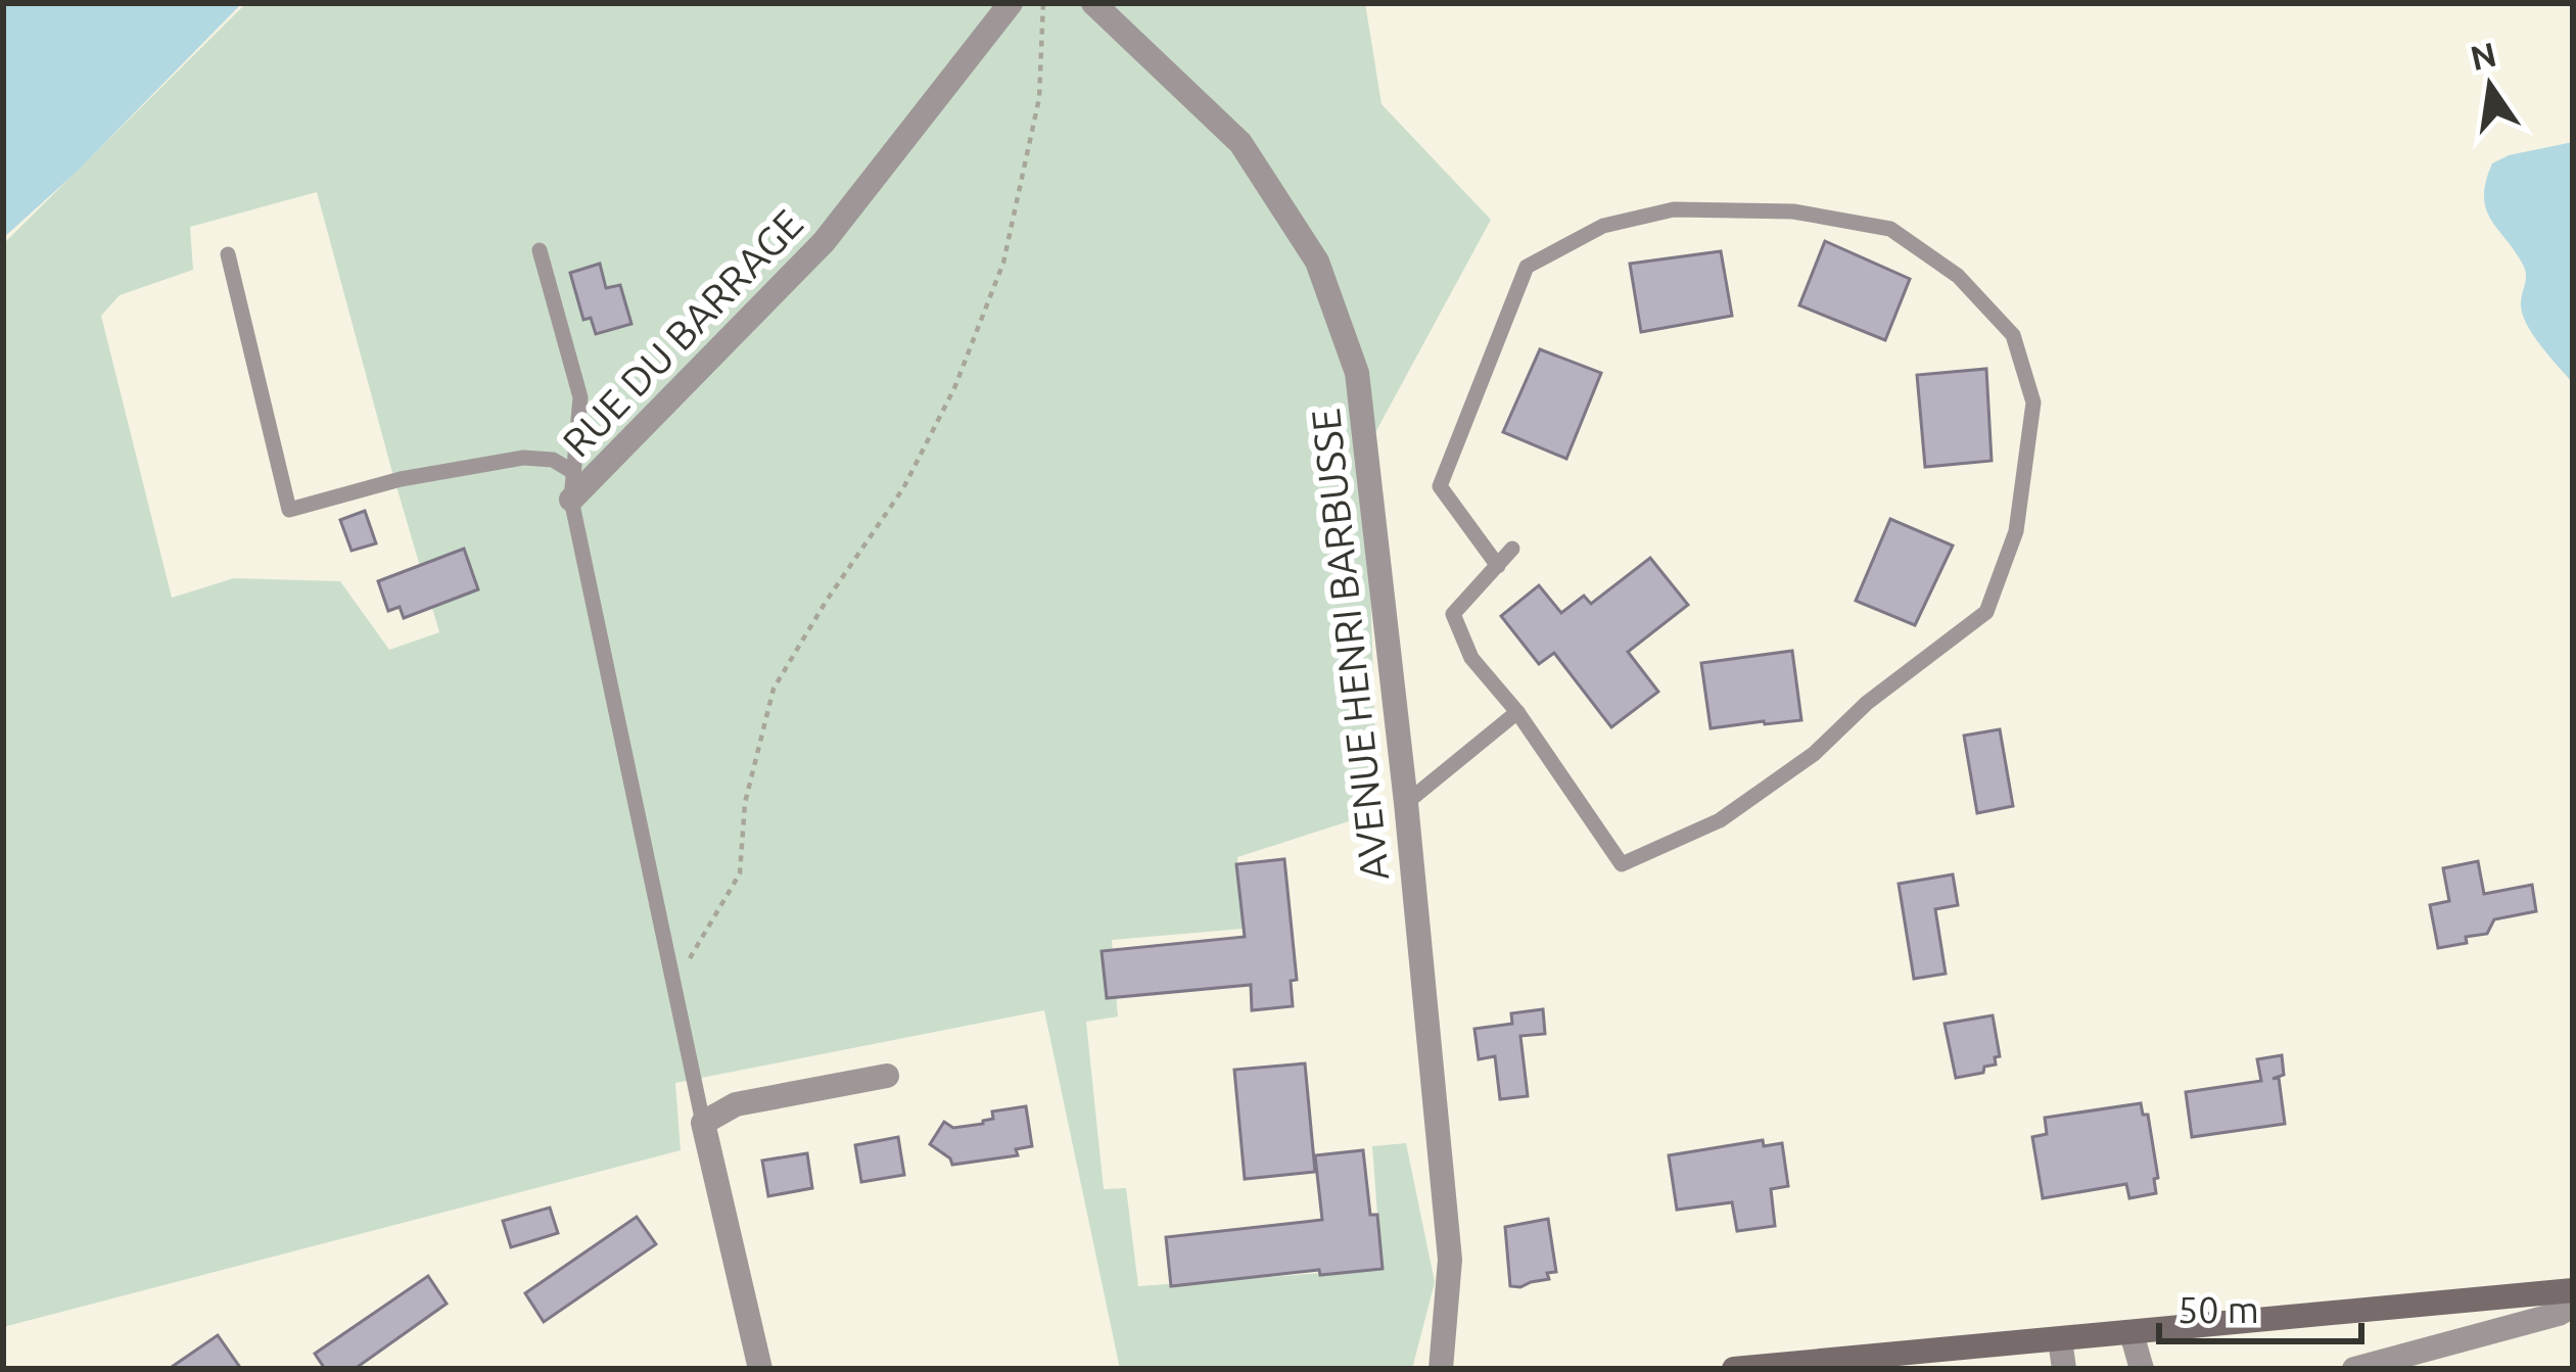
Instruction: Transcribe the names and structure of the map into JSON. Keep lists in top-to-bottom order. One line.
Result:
{"streets":{"street":["RUE DU BARRAGE","AVENUE HENRI BARBUSSE"]},"scale_bar":"50 m","north":"top"}
